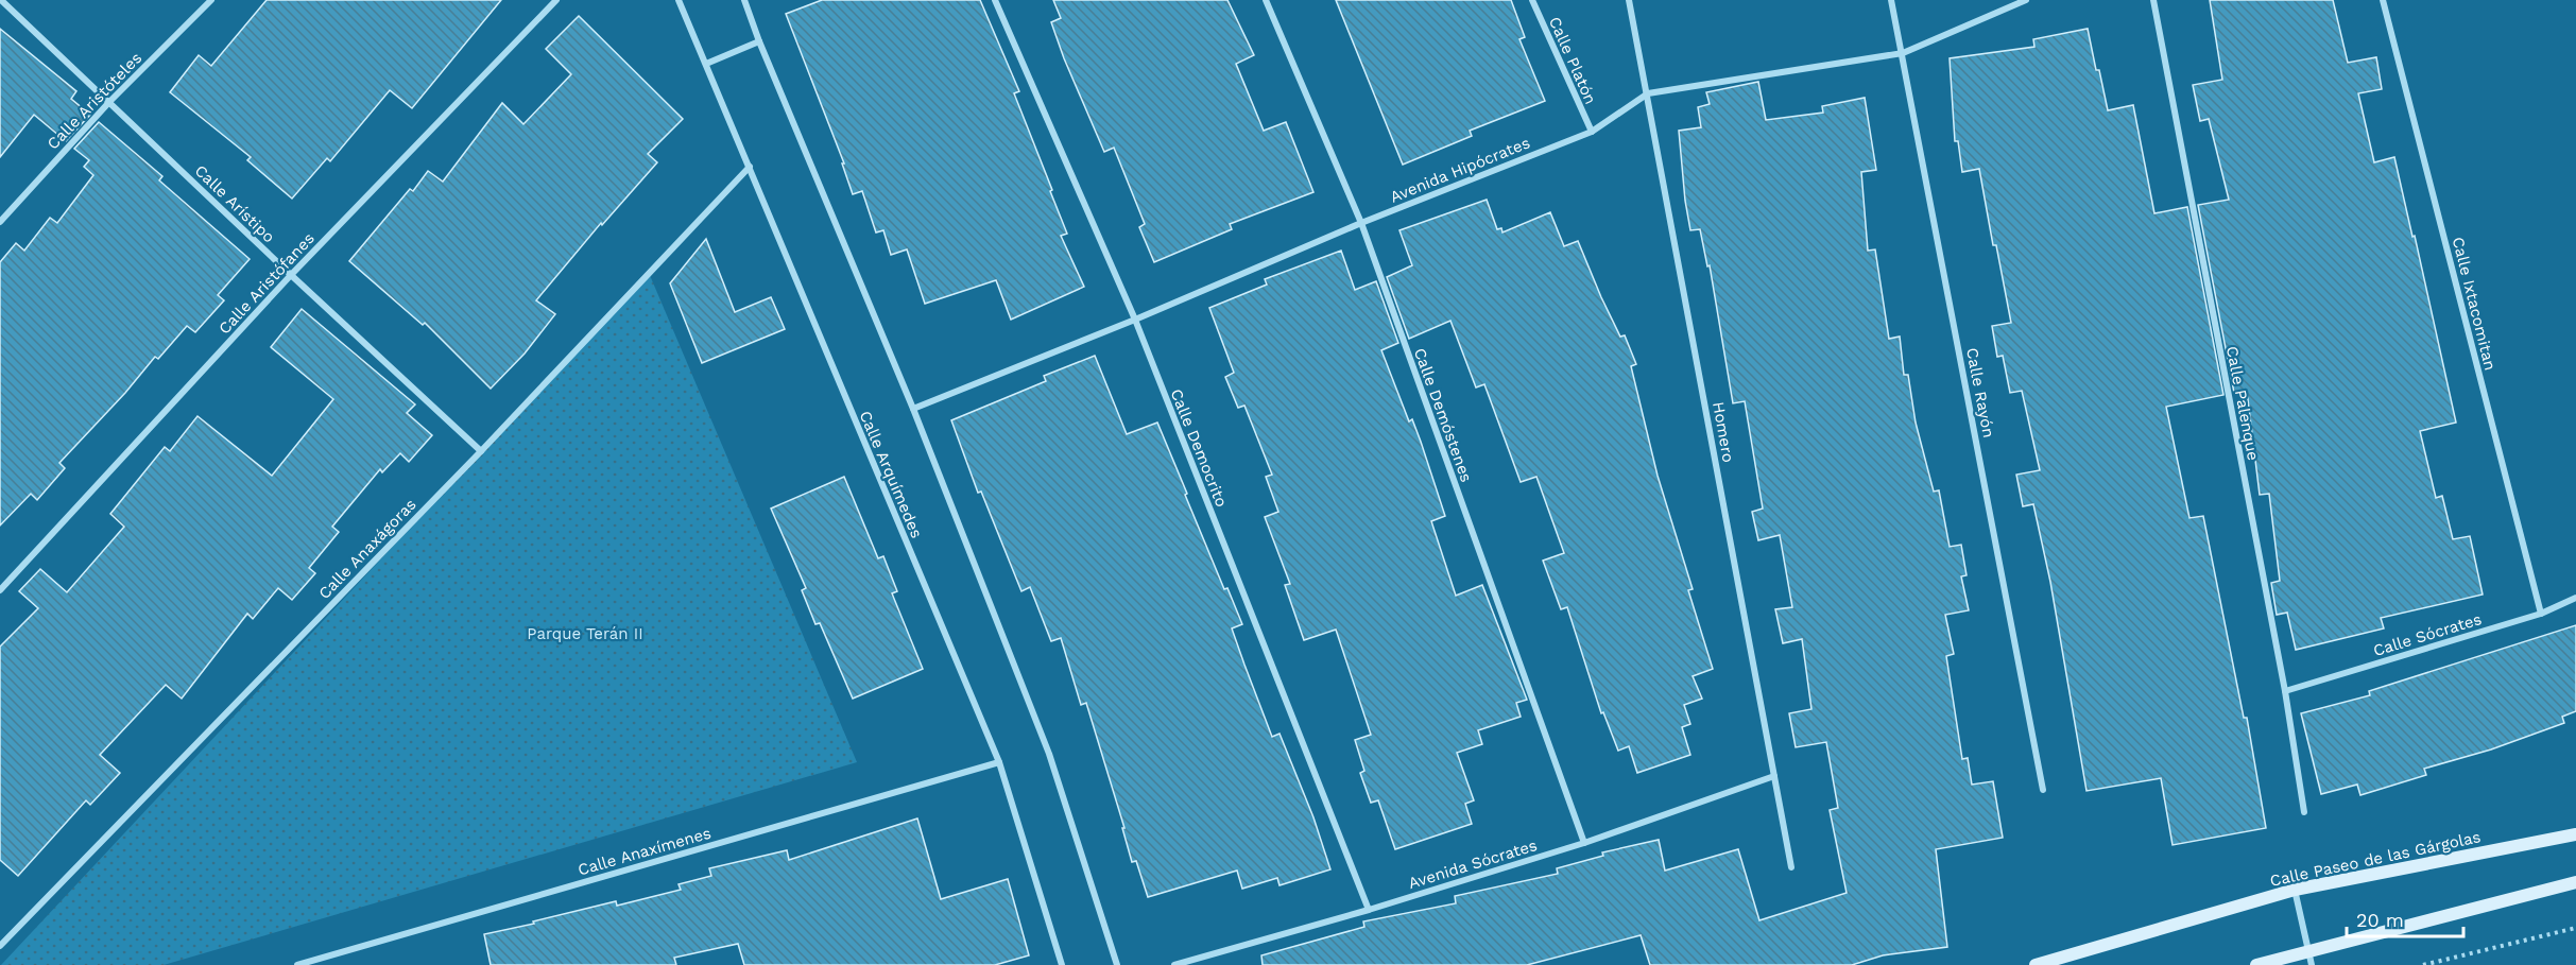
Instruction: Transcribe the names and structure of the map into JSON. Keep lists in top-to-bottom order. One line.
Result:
{"streets":{"street":["Calle Platón","Calle Aristóteles","Avenida Hipócrates","Calle Arístipo","Calle Aristófanes","Calle Ixtacomitan","Calle Rayón","Calle Palenque","Calle Demóstenes","Homero","Calle Democrito","Calle Arquímedes","Calle Anaxágoras","Calle Sócrates","Calle Anaxímenes","Calle Paseo de las Gárgolas","Avenida Sócrates"]},"crossings":[["Calle Platón","Avenida Hipócrates"],["Calle Aristóteles","Calle Arístipo"],["Avenida Hipócrates","Calle Rayón"],["Avenida Hipócrates","Calle Demóstenes"],["Avenida Hipócrates","Homero"],["Avenida Hipócrates","Calle Democrito"],["Calle Arístipo","Calle Aristófanes"],["Calle Arístipo","Calle Anaxágoras"],["Calle Ixtacomitan","Calle Sócrates"],["Calle Palenque","Calle Sócrates"],["Calle Demóstenes","Avenida Sócrates"],["Homero","Avenida Sócrates"],["Calle Democrito","Avenida Sócrates"],["Calle Arquímedes","Calle Anaxágoras"],["Calle Arquímedes","Calle Anaxímenes"]],"parks":["Parque Terán II"],"scale_bar":"20 m"}
